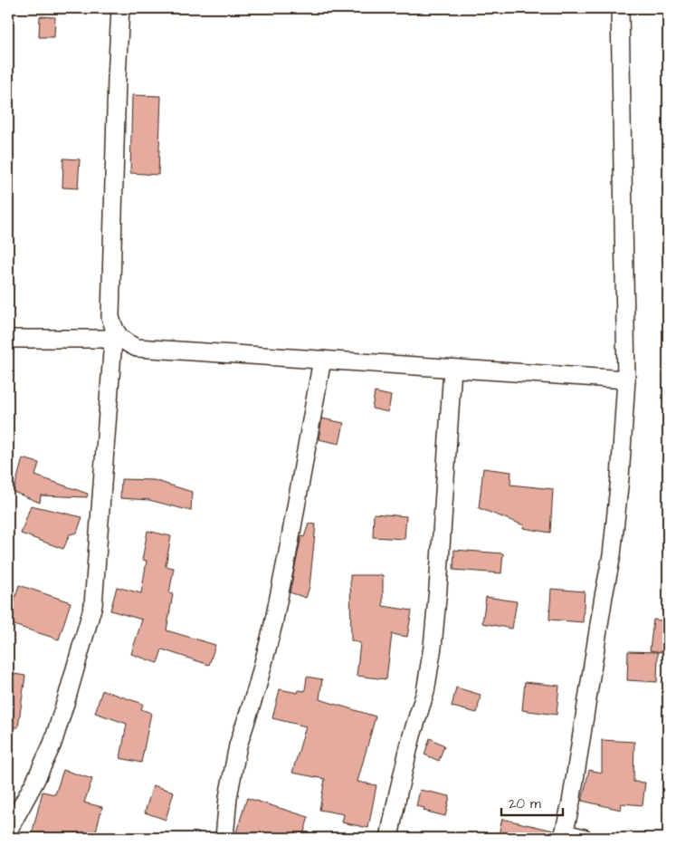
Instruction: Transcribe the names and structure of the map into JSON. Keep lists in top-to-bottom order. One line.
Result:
{"scale_bar":"20 m"}
